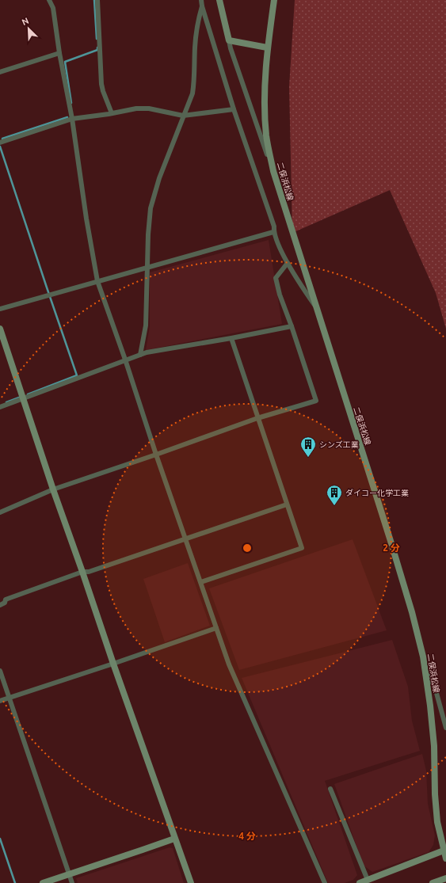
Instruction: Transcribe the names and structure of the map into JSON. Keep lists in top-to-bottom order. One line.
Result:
{"streets":{"main road":["二俣浜松線"]},"places":{"building":["シンズ工業","ダイコー化学工業"]},"north":"top left","rings":["2 分","4 分"]}
